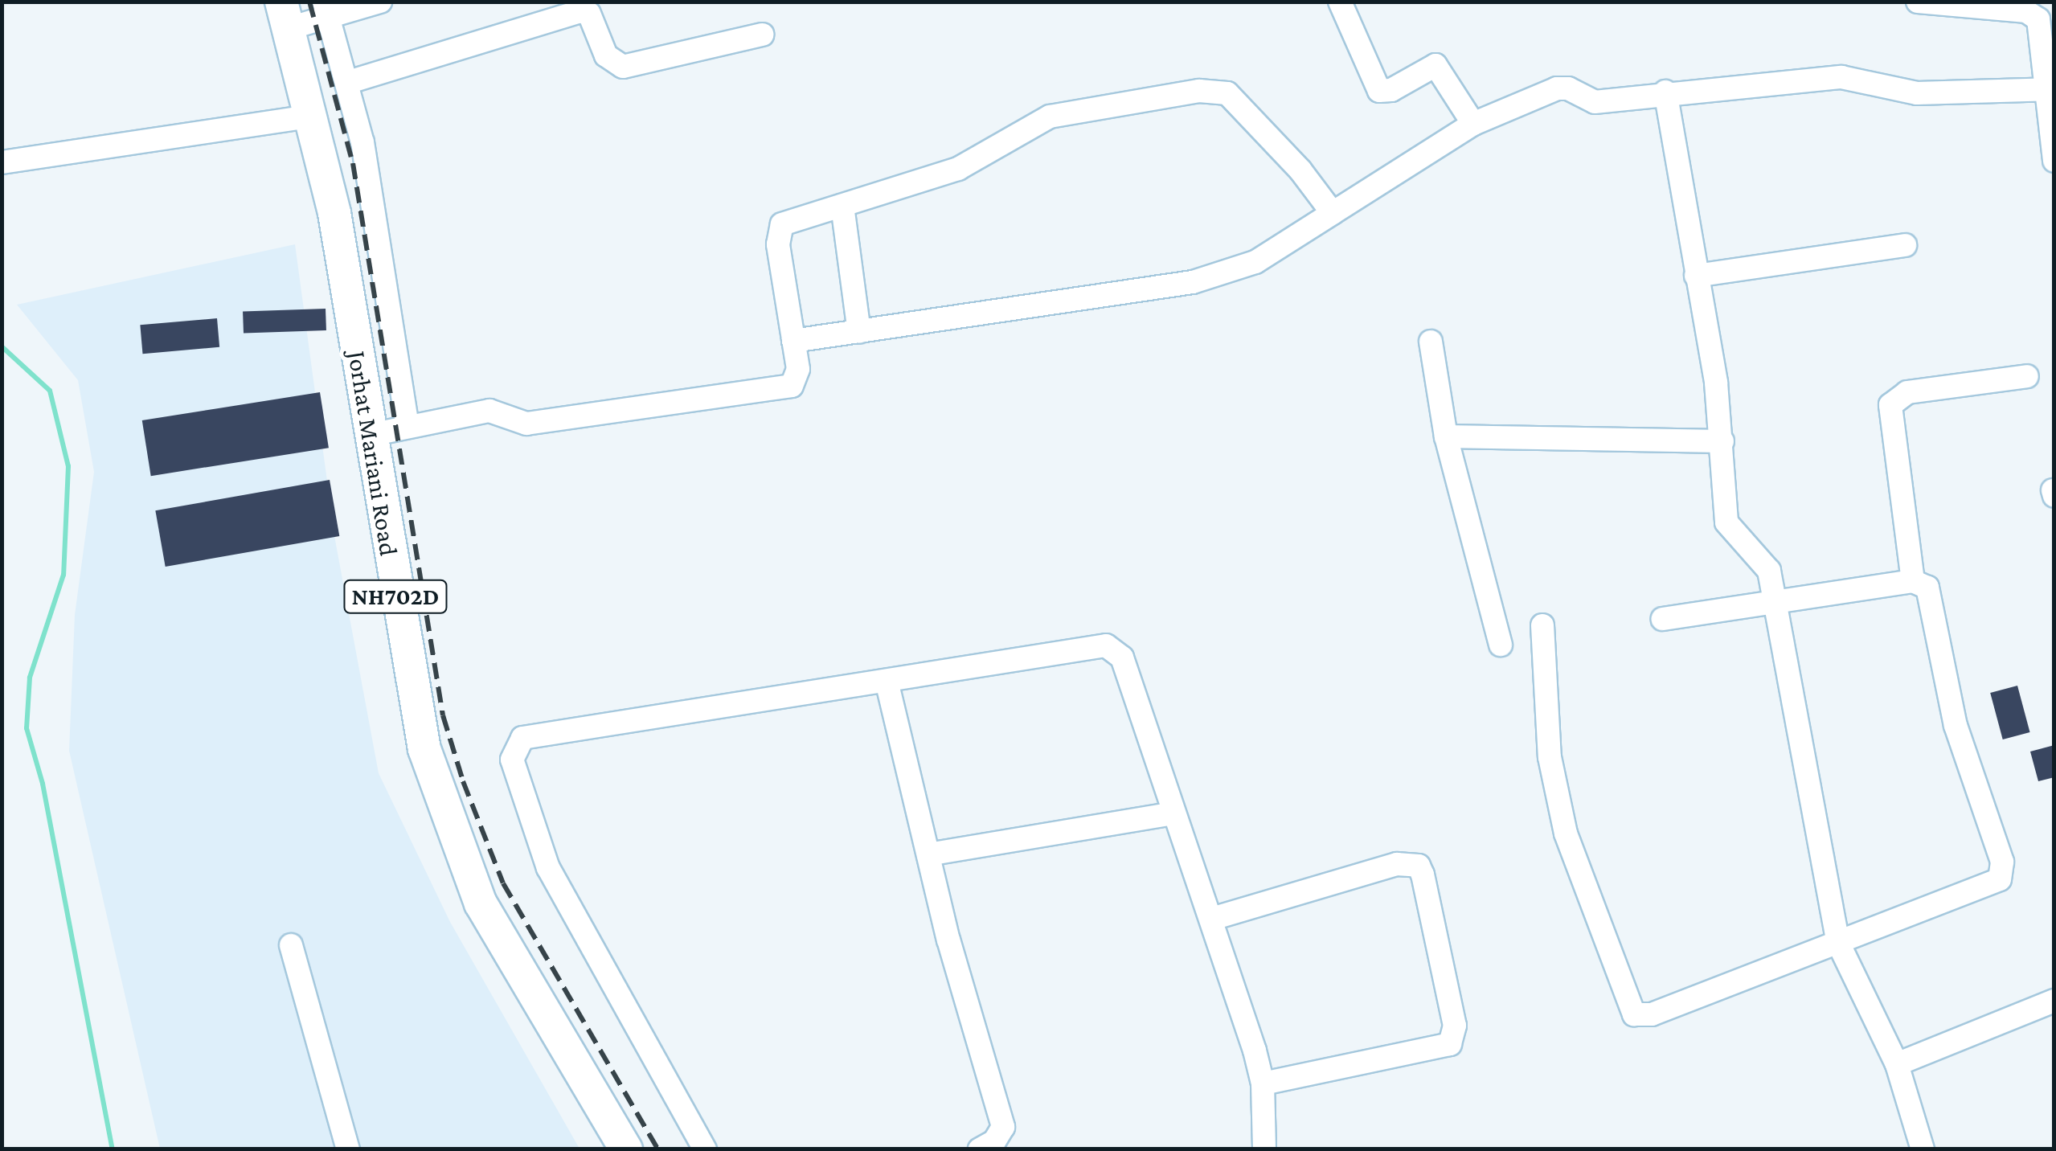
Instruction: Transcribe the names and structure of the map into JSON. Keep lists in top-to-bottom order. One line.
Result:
{"streets":{"highway":["Jorhat Mariani Road","NH702D"]}}
